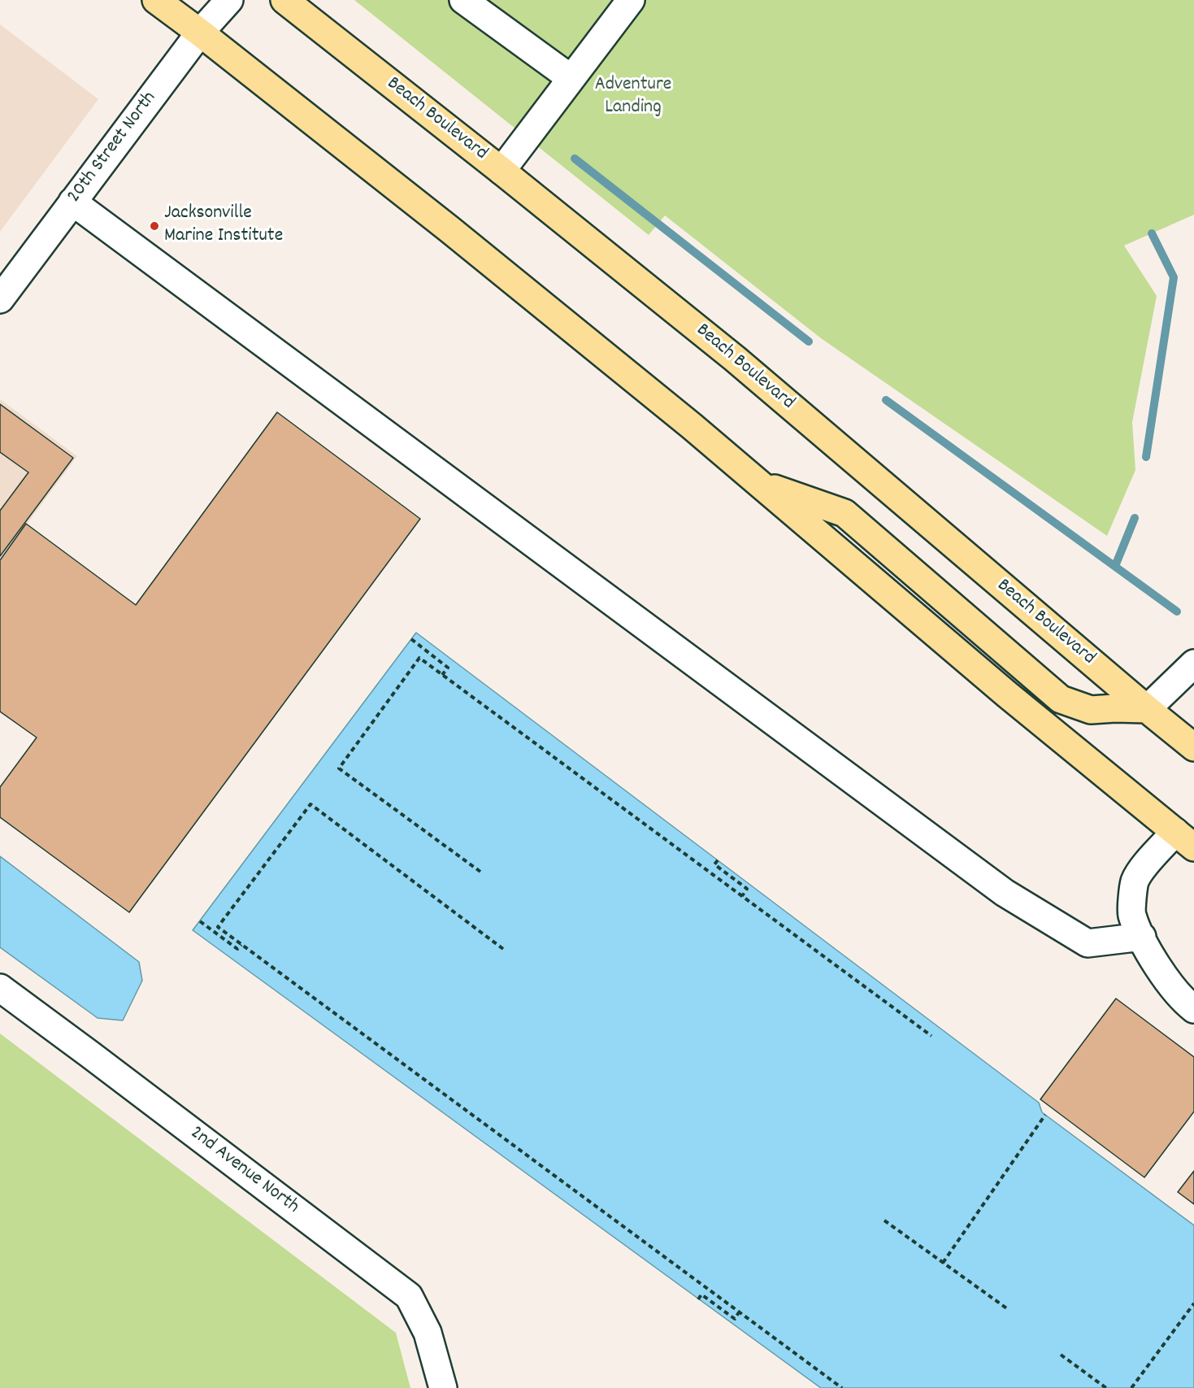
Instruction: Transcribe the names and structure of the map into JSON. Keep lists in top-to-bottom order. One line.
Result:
{"streets":{"highway":["Beach Boulevard"],"street":["20th Street North","2nd Avenue North"]},"parks":["Adventure Landing"],"places":["Jacksonville Marine Institute"]}
